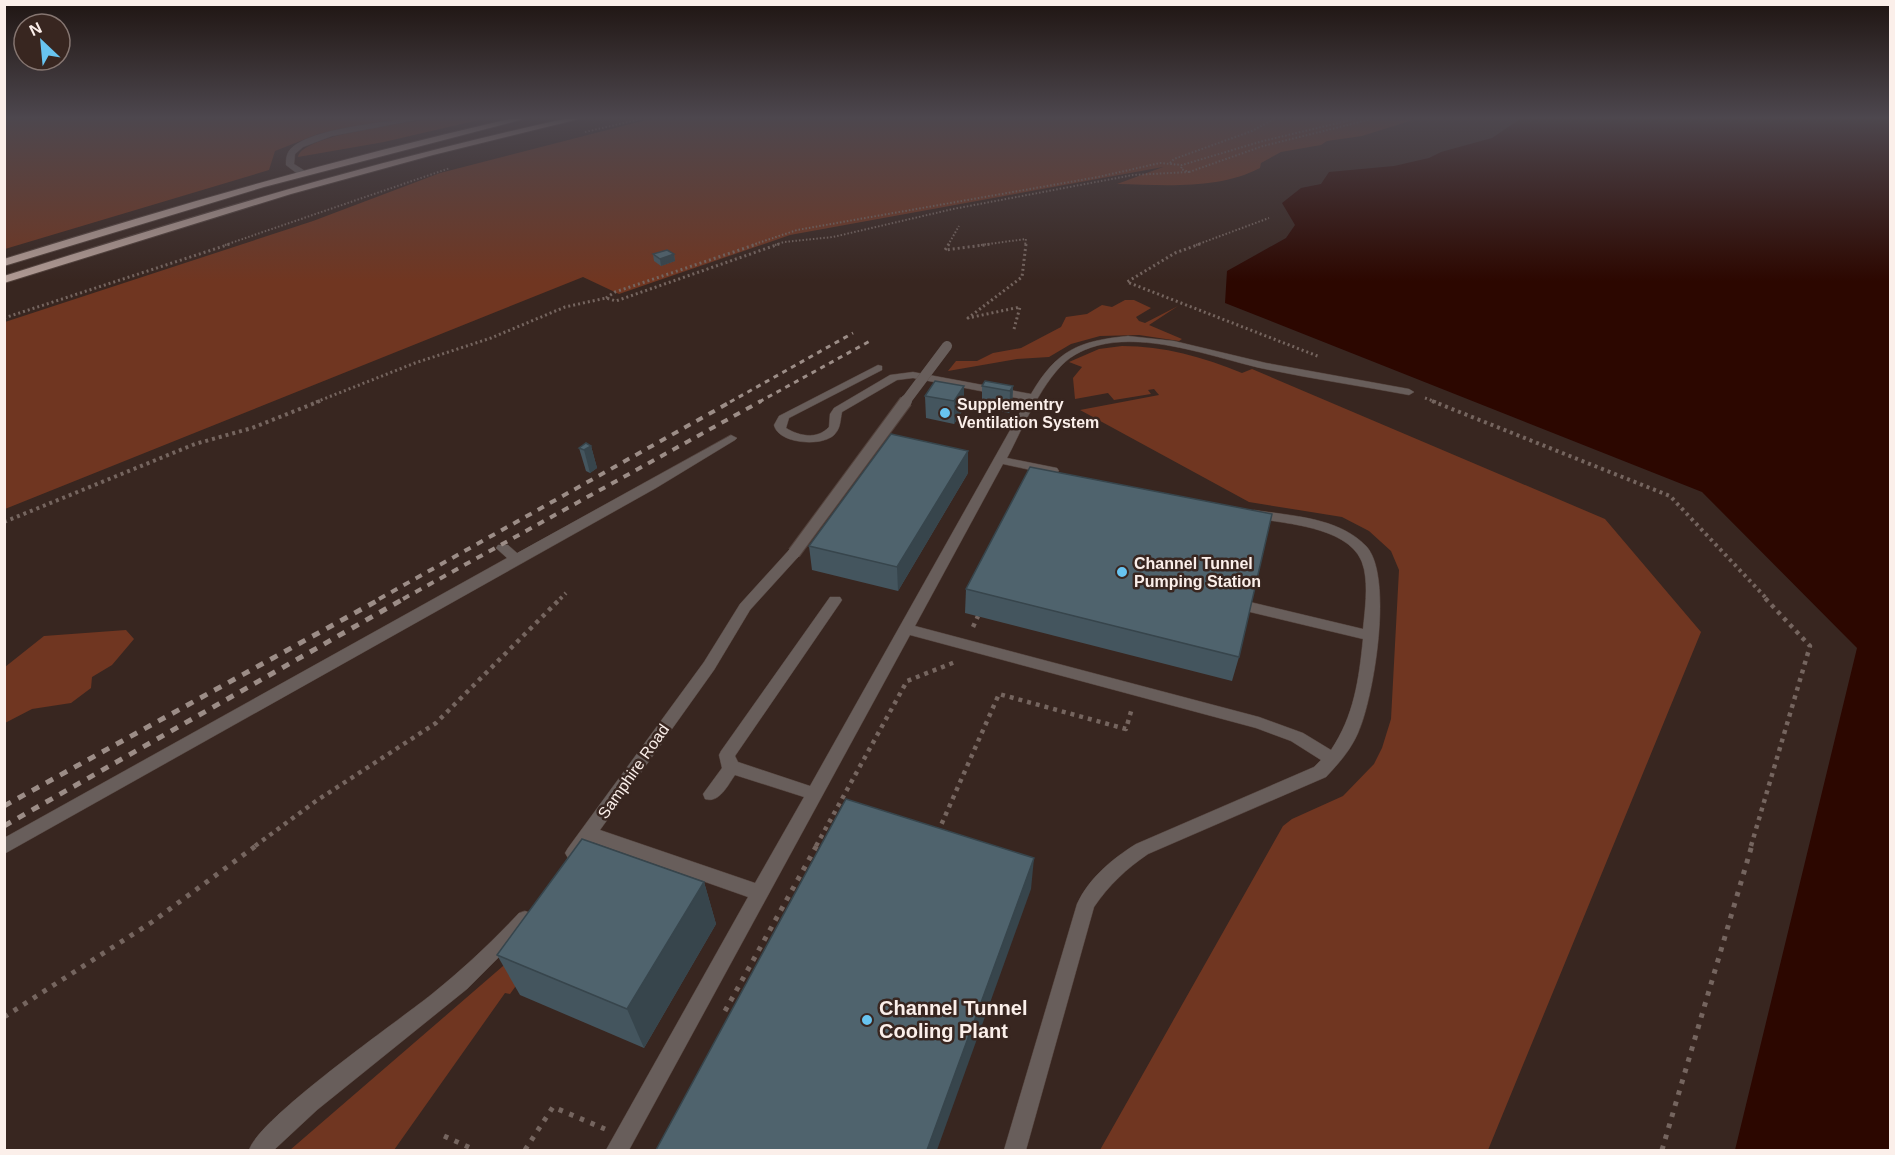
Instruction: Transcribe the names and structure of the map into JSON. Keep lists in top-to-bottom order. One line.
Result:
{"streets":{"lane":["Samphire Road"]},"places":["Supplementry Ventilation System","Channel Tunnel Pumping Station","Channel Tunnel Cooling Plant"],"north":"top left"}
